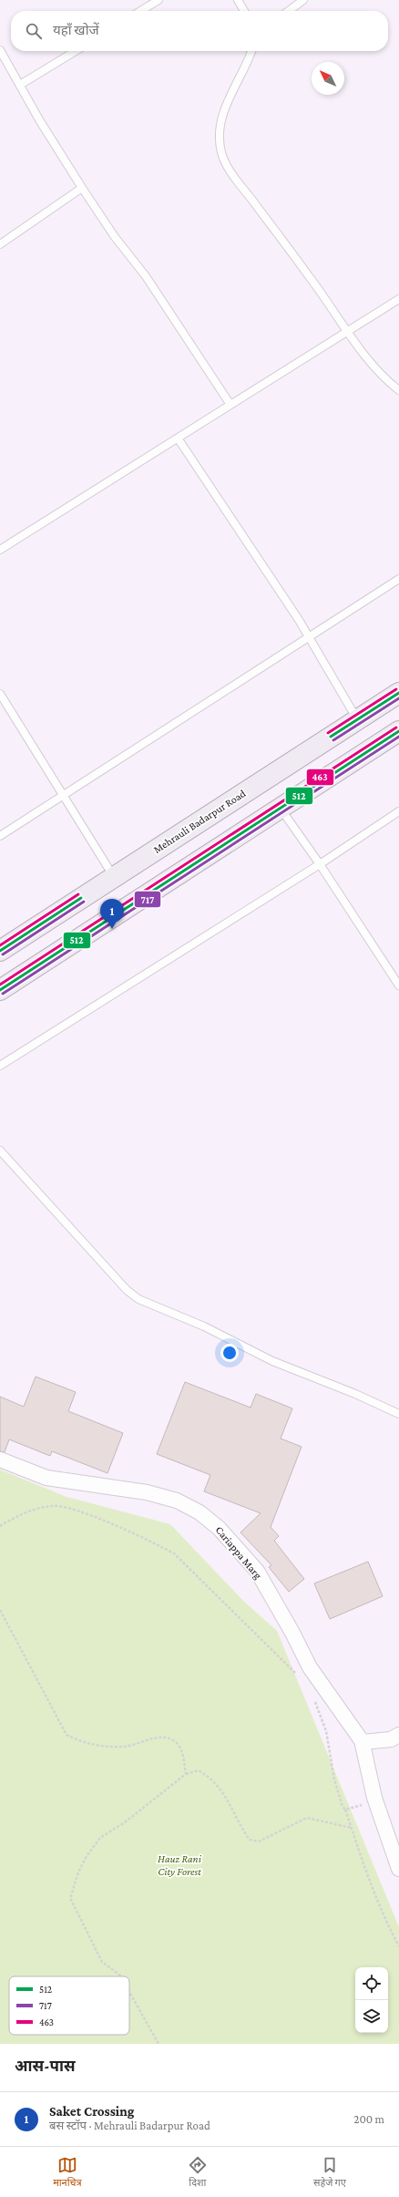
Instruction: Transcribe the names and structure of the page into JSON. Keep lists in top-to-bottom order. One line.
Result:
{"streets":{"main road":["Mehrauli Badarpur Road"],"street":["Cariappa Marg"]},"parks":["Hauz Rani City Forest"],"lines":["transit line 463","transit line 512","transit line 717"],"legend":["512","717","463"],"north":"top left","page":{"search":"यहाँ खोजें","pins":"1","heading":"आस-पास","list":[{"mark":"1","name":"Saket Crossing","note":"बस स्टॉप · Mehrauli Badarpur Road","value":"200 m"}],"nav":["मानचित्र","दिशा","सहेजे गए"]}}
